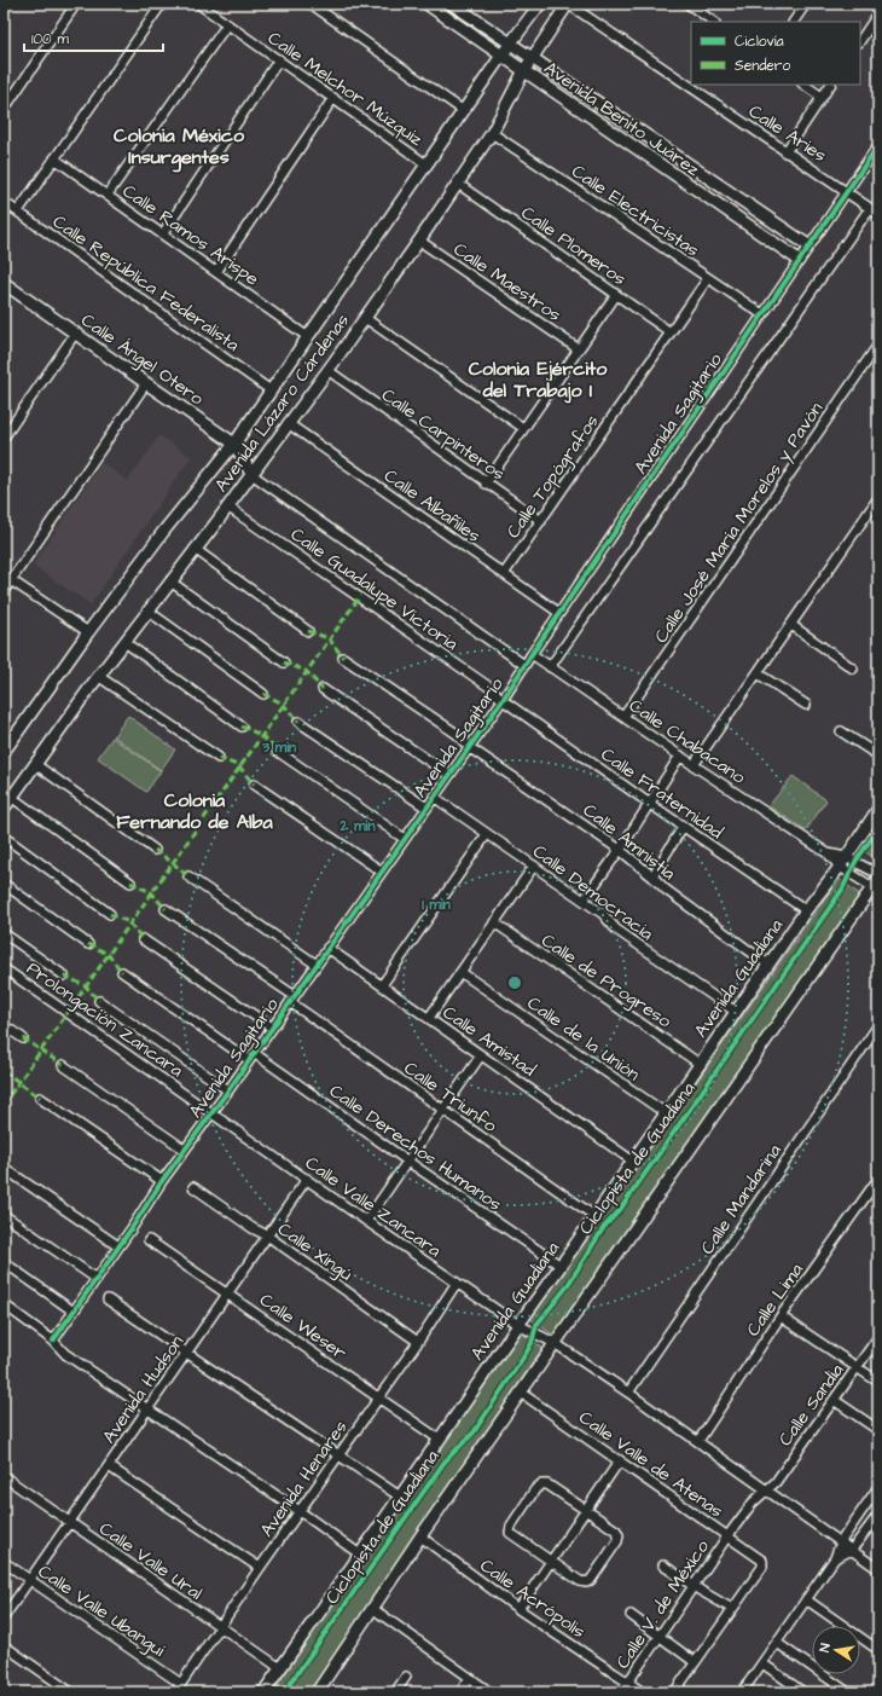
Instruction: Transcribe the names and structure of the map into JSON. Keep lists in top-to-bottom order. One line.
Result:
{"streets":{"street":["Calle Melchor Múzquiz","Avenida Benito Juárez","Calle Aries","Calle Electricistas","Calle Ramos Arispe","Calle Plomeros","Calle Maestros","Calle República Federalista","Calle Ángel Otero","Avenida Lázaro Cárdenas","Avenida Sagitario","Calle Carpinteros","Calle Topógrafos","Calle Albañiles","Calle José María Morelos y Pavón","Calle Guadalupe Victoria","Calle Chabacano","Calle Fraternidad","Calle Amnistía","Calle Democracia","Avenida Guadiana","Calle de Progreso","Prolongación Zancara","Calle de la Unión","Calle Amistad","Calle Triunfo","Calle Derechos Humanos","Calle Mandarina","Calle Valle Zancara","Calle Xingú","Calle Lima","Calle Weser","Avenida Hudson","Calle Sandia","Calle Valle de Atenas","Avenida Henares","Calle Valle Ural","Calle Acrópolis","Calle V. de México","Calle Valle Ubangui"],"cycle path":["Ciclopista de Guadiana"]},"crossings":[["Calle Melchor Múzquiz","Avenida Lázaro Cárdenas"],["Avenida Benito Juárez","Avenida Lázaro Cárdenas"],["Avenida Benito Juárez","Avenida Sagitario"],["Calle Aries","Avenida Lázaro Cárdenas"],["Calle Aries","Avenida Sagitario"],["Calle Electricistas","Avenida Lázaro Cárdenas"],["Calle Electricistas","Avenida Sagitario"],["Calle Electricistas","Calle Topógrafos"],["Calle Ramos Arispe","Avenida Lázaro Cárdenas"],["Calle Plomeros","Avenida Lázaro Cárdenas"],["Calle Plomeros","Calle Topógrafos"],["Calle Maestros","Avenida Lázaro Cárdenas"],["Calle República Federalista","Avenida Lázaro Cárdenas"],["Calle Ángel Otero","Avenida Lázaro Cárdenas"],["Calle Ángel Otero","Calle Guadalupe Victoria"],["Avenida Lázaro Cárdenas","Calle Carpinteros"],["Avenida Lázaro Cárdenas","Calle Albañiles"],["Avenida Lázaro Cárdenas","Calle Guadalupe Victoria"],["Avenida Sagitario","Calle Albañiles"],["Avenida Sagitario","Calle Guadalupe Victoria"],["Avenida Sagitario","Calle Chabacano"],["Avenida Sagitario","Calle Fraternidad"],["Avenida Sagitario","Calle Amnistía"],["Avenida Sagitario","Calle Democracia"],["Avenida Sagitario","Prolongación Zancara"],["Avenida Sagitario","Calle Amistad"],["Avenida Sagitario","Calle Triunfo"],["Avenida Sagitario","Calle Derechos Humanos"],["Avenida Sagitario","Calle Valle Zancara"],["Calle Carpinteros","Calle Topógrafos"],["Calle Topógrafos","Calle Albañiles"],["Calle José María Morelos y Pavón","Calle Chabacano"],["Calle Guadalupe Victoria","Calle Fraternidad"],["Calle Chabacano","Avenida Guadiana"],["Calle Fraternidad","Avenida Guadiana"],["Calle Amnistía","Avenida Guadiana"],["Calle Democracia","Avenida Guadiana"],["Avenida Guadiana","Calle de Progreso"],["Avenida Guadiana","Calle de la Unión"],["Avenida Guadiana","Calle Amistad"],["Avenida Guadiana","Calle Triunfo"],["Avenida Guadiana","Calle Derechos Humanos"],["Avenida Guadiana","Calle Valle Zancara"],["Avenida Guadiana","Calle Weser"],["Avenida Guadiana","Calle Valle Ural"],["Prolongación Zancara","Calle Valle Zancara"],["Calle Mandarina","Calle Valle Zancara"],["Calle Valle Zancara","Calle Lima"],["Calle Valle Zancara","Avenida Hudson"],["Calle Valle Zancara","Calle Sandia"],["Calle Valle Zancara","Avenida Henares"],["Calle Valle Zancara","Calle V. de México"],["Calle Xingú","Avenida Hudson"],["Calle Xingú","Avenida Henares"],["Calle Weser","Avenida Hudson"],["Calle Weser","Avenida Henares"],["Avenida Hudson","Calle Valle Ural"],["Avenida Hudson","Calle Valle Ubangui"],["Calle Sandia","Calle V. de México"],["Calle Valle de Atenas","Calle V. de México"],["Avenida Henares","Calle Valle Ural"],["Avenida Henares","Calle Valle Ubangui"],["Calle Acrópolis","Calle V. de México"]],"districts":["Colonia México Insurgentes","Colonia Ejército del Trabajo I","Colonia Fernando de Alba"],"legend":["Ciclovía","Sendero"],"scale_bar":"100 m","north":"left","rings":["3 min","2 min","1 min"]}
